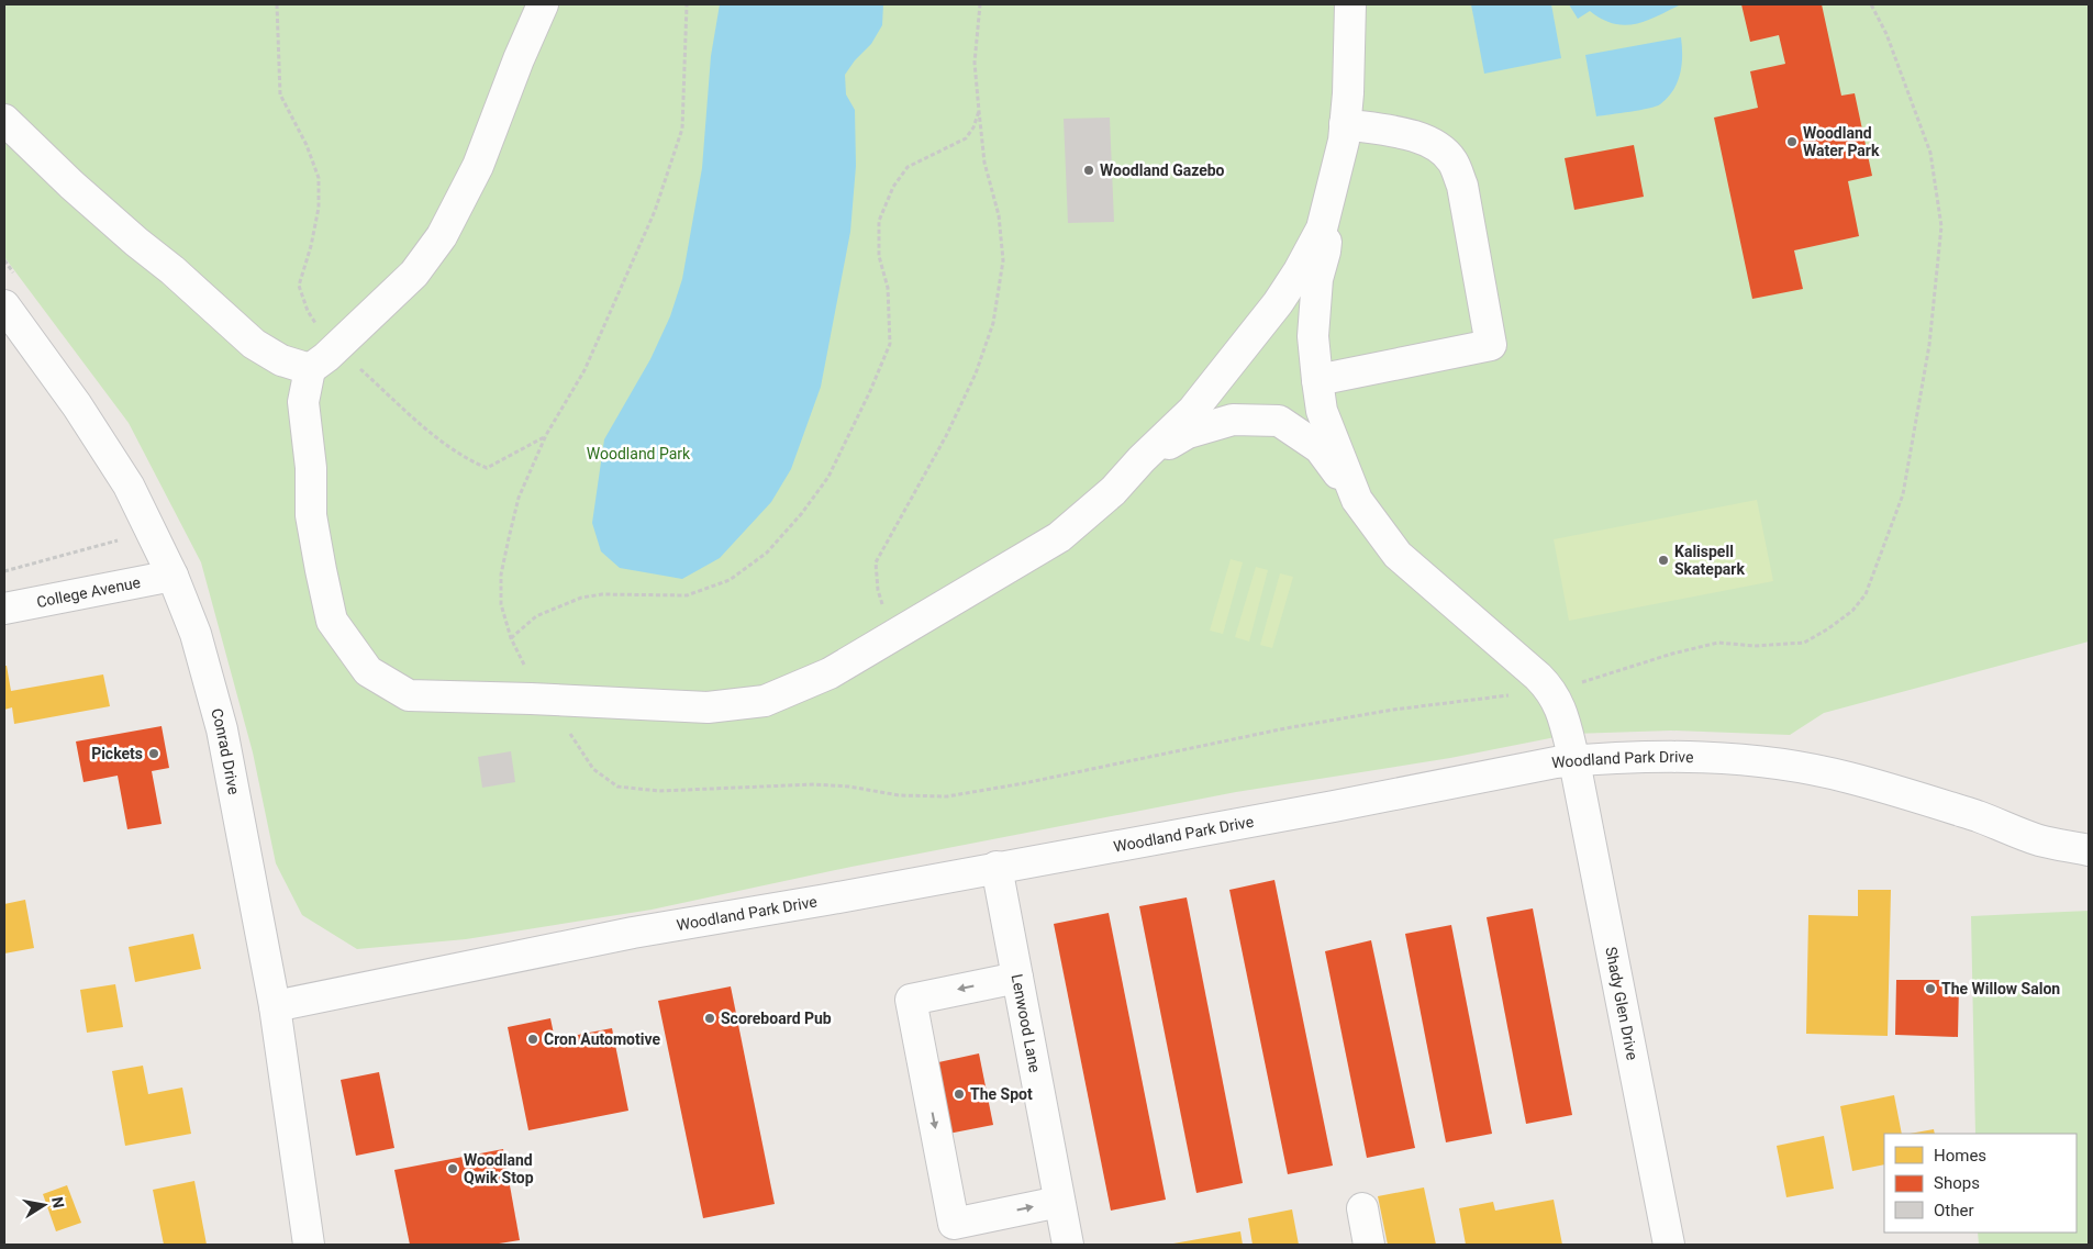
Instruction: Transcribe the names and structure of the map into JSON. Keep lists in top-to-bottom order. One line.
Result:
{"streets":{"street":["College Avenue","Conrad Drive","Woodland Park Drive","Shady Glen Drive","Lenwood Lane"]},"crossings":[["College Avenue","Conrad Drive"],["Conrad Drive","Woodland Park Drive"],["Woodland Park Drive","Shady Glen Drive"],["Woodland Park Drive","Lenwood Lane"]],"parks":["Woodland Park"],"places":["Woodland Water Park","Woodland Gazebo","Kalispell Skatepark","Pickets","The Willow Salon","Scoreboard Pub","Cron Automotive","The Spot","Woodland Qwik Stop"],"legend":["Homes","Shops","Other"],"north":"right"}
